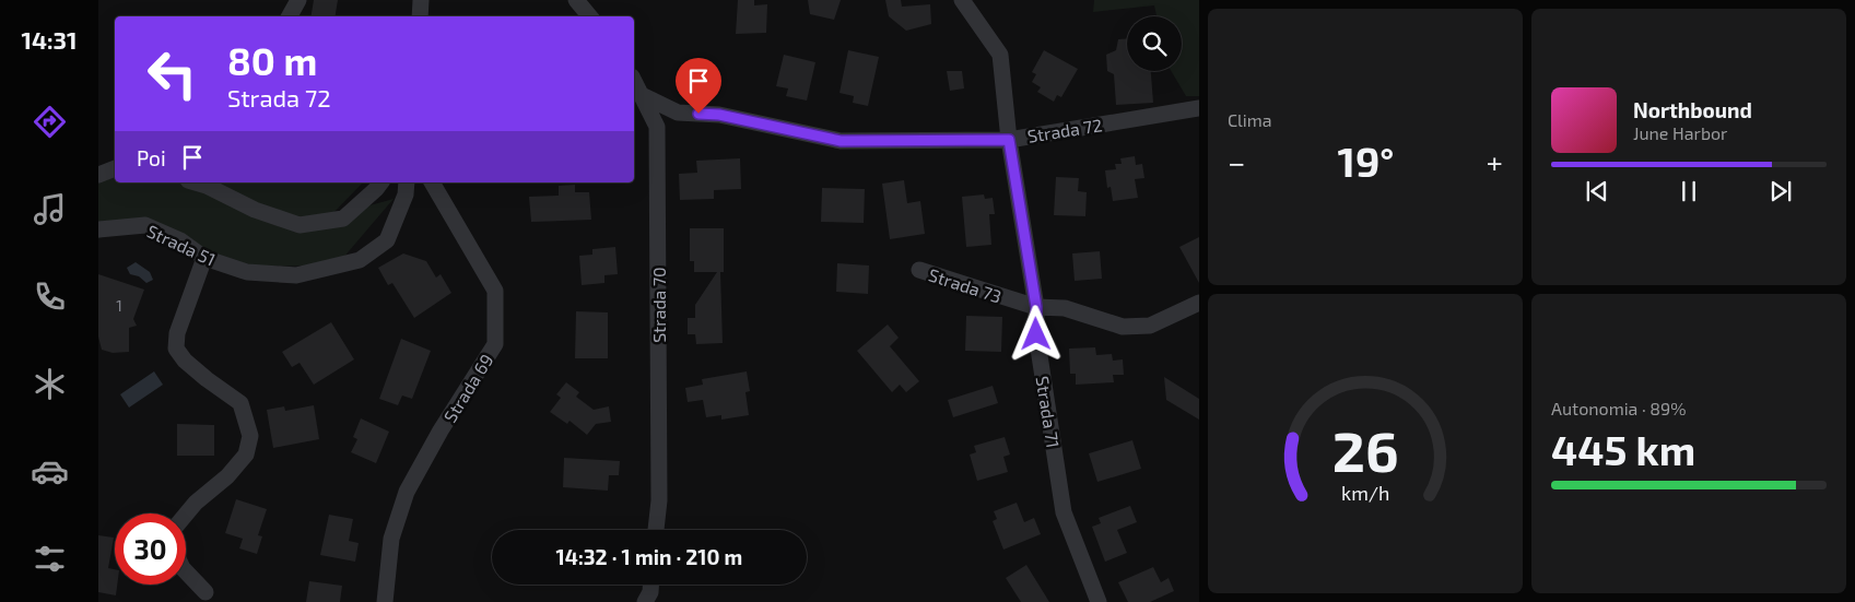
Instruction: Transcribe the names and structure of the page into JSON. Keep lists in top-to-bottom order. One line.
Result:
{"streets":{"street":["Strada 72","Strada 51","Strada 73","Strada 70","Strada 69","Strada 71"]},"crossings":[["Strada 72","Strada 70"],["Strada 72","Strada 71"],["Strada 73","Strada 71"]],"house_numbers":["1"],"page":{"tabs":"14:31","tile":["Clima",["Autonomia · 89%","445 km"]],"turn":["80 m","Strada 72"],"song":["Northbound","June Harbor"],"then":"Poi","heat":["−","19°","+"],"limit":"30","trip":"14:32 · 1 min · 210 m","gauge":["26","km/h"]}}
